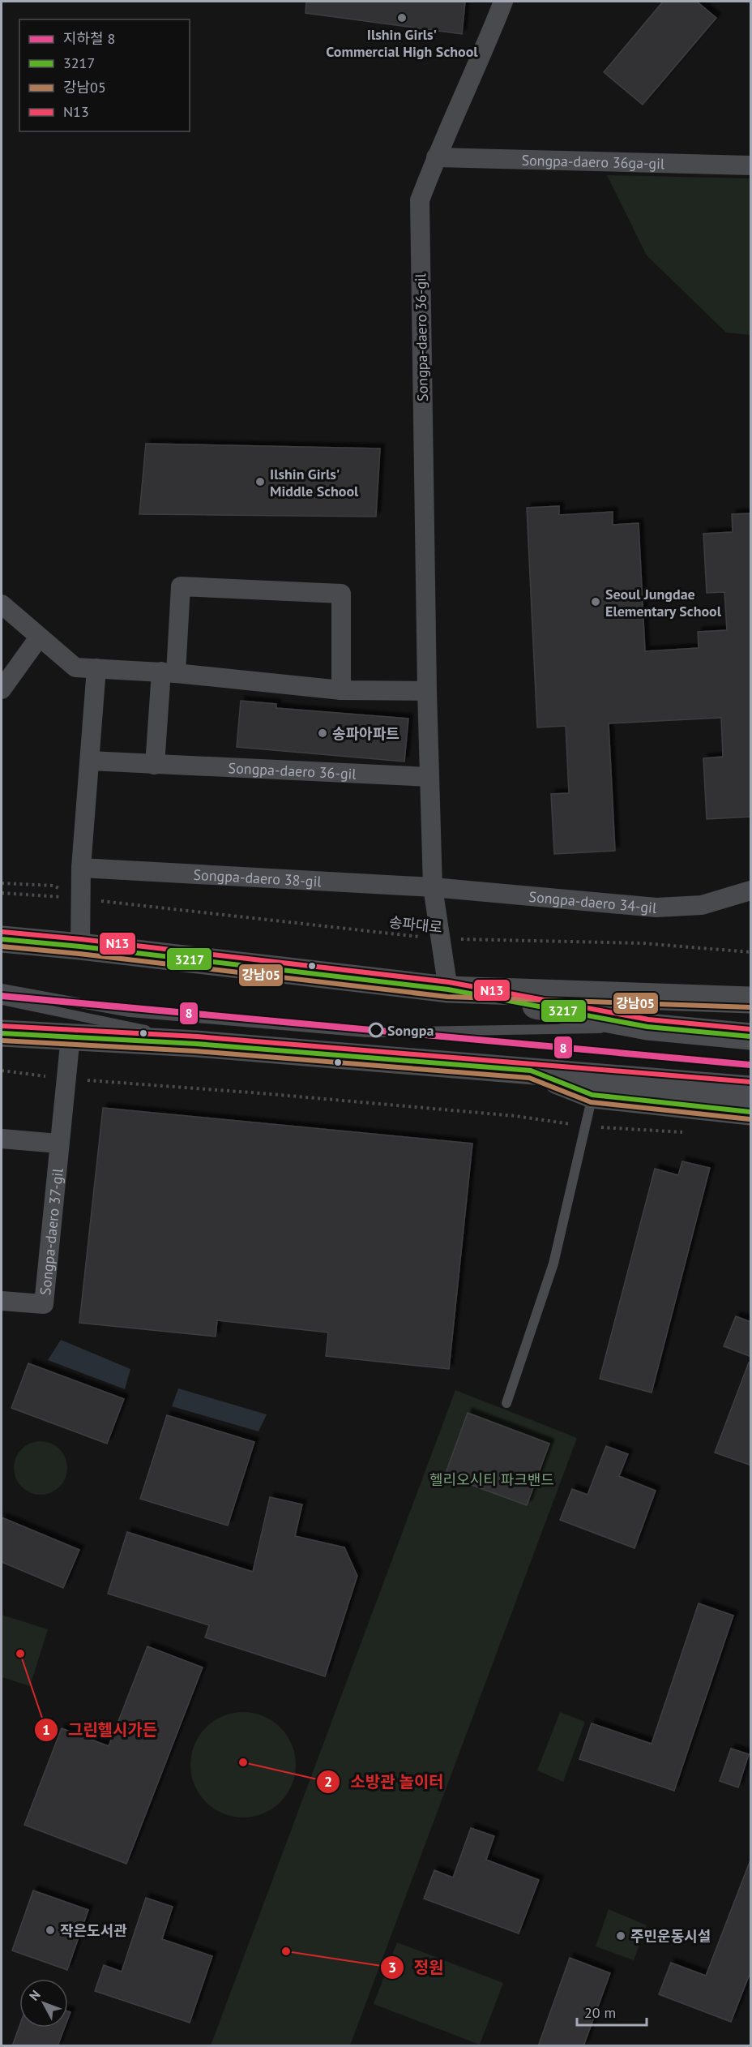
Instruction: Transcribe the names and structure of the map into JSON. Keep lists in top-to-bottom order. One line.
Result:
{"streets":{"street":["Songpa-daero 36ga-gil","Songpa-daero 36-gil","Songpa-daero 38-gil","Songpa-daero 34-gil","Songpa-daero 37-gil"],"path":["송파대로"]},"crossings":[["Songpa-daero 36ga-gil","Songpa-daero 36-gil"],["Songpa-daero 36-gil","Songpa-daero 38-gil"],["Songpa-daero 36-gil","Songpa-daero 34-gil"],["Songpa-daero 36-gil","송파대로"],["Songpa-daero 38-gil","Songpa-daero 34-gil"]],"parks":["헬리오시티 파크밴드"],"places":["Ilshin Girls' Commercial High School","Ilshin Girls' Middle School","Seoul Jungdae Elementary School","송파아파트","Songpa","그린헬시가든","소방관 놀이터","작은도서관","주민운동시설","정원"],"lines":["transit line N13","transit line 3217","transit line 강남05","metro line 8"],"legend":["지하철 8","3217","강남05","N13"],"scale_bar":"20 m","north":"top left"}
